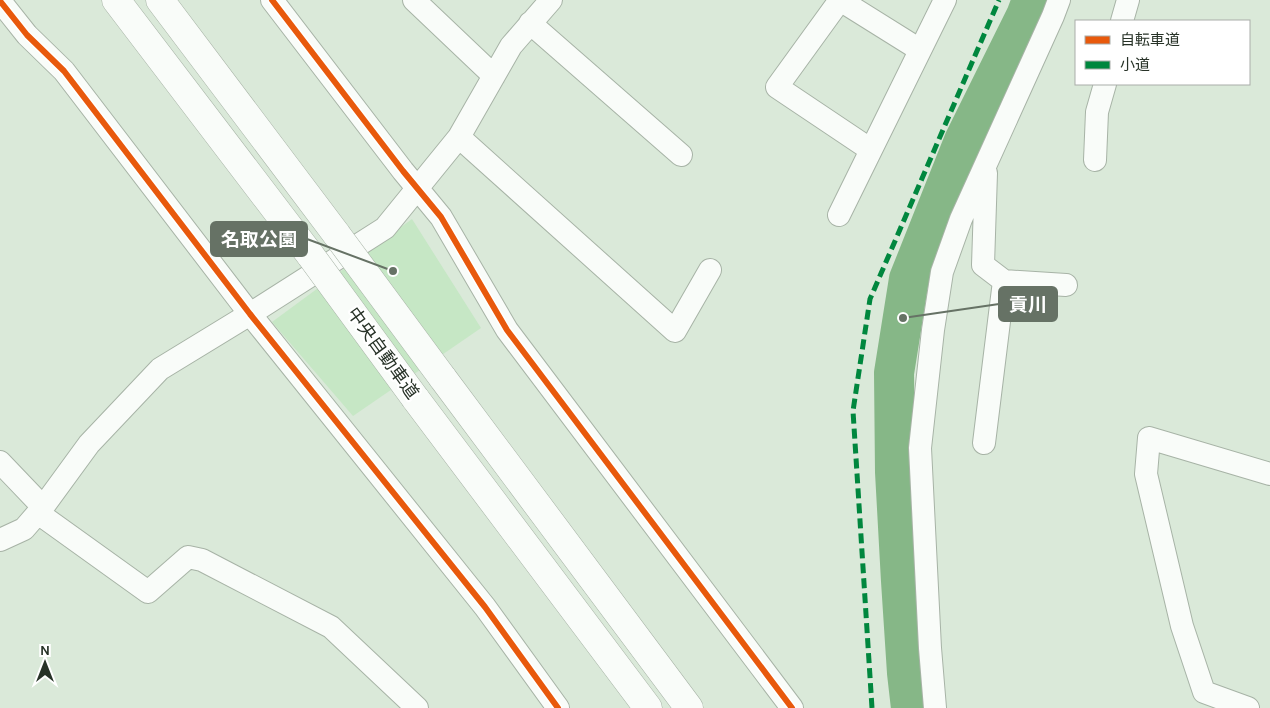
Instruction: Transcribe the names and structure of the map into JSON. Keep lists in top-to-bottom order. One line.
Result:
{"streets":{"highway":["中央自動車道"]},"places":["名取公園","貢川"],"legend":["自転車道","小道"],"north":"top"}
